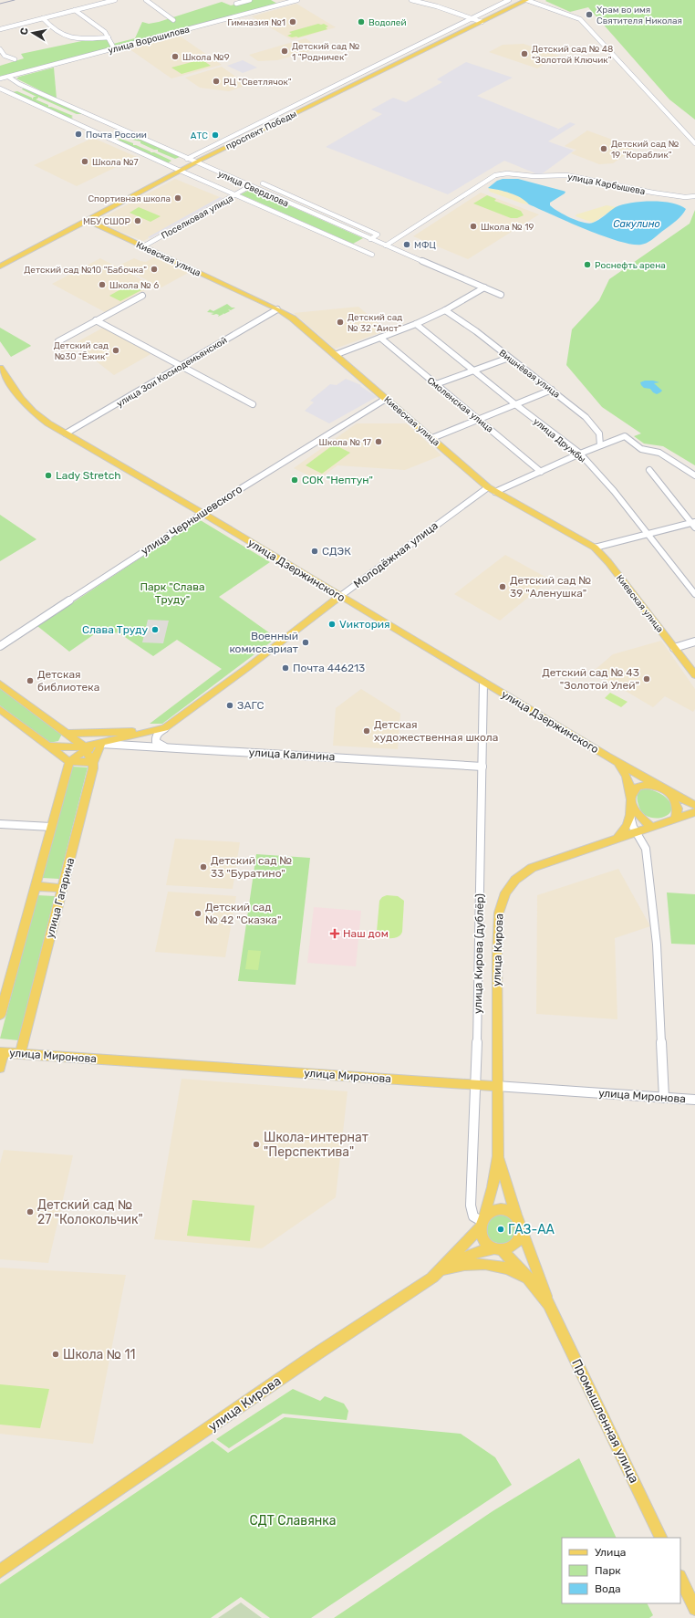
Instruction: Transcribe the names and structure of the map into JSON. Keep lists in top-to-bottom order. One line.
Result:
{"streets":{"main road":["проспект Победы","Киевская улица","Молодёжная улица","улица Дзержинского","улица Гагарина","улица Кирова","улица Миронова","Промышленная улица"],"street":["улица Ворошилова","улица Карбышева","улица Свердлова","Поселковая улица","улица Зои Космодемьянской","Вишнёвая улица","Смоленская улица","улица Дружбы","улица Чернышевского","улица Калинина","улица Кирова (дублёр)"]},"crossings":[["улица Ворошилова","улица Свердлова"],["проспект Победы","улица Свердлова"],["проспект Победы","Киевская улица"],["улица Карбышева","улица Свердлова"],["улица Свердлова","Поселковая улица"],["Поселковая улица","Киевская улица"],["Киевская улица","улица Зои Космодемьянской"],["Киевская улица","улица Чернышевского"],["Киевская улица","Молодёжная улица"],["улица Зои Космодемьянской","улица Дзержинского"],["Вишнёвая улица","Молодёжная улица"],["Смоленская улица","Молодёжная улица"],["улица Дружбы","Молодёжная улица"],["улица Чернышевского","улица Дзержинского"],["Молодёжная улица","улица Дзержинского"],["улица Дзержинского","улица Кирова (дублёр)"],["улица Калинина","улица Гагарина"],["улица Калинина","улица Кирова (дублёр)"],["улица Гагарина","улица Миронова"],["улица Кирова","улица Кирова (дублёр)"],["улица Кирова","улица Миронова"],["улица Кирова (дублёр)","улица Миронова"]],"water":["Сакулино"],"parks":["Парк \"Слава Труду\"","СДТ Славянка"],"places":{"other":["Храм во имя Святителя Николая","Гимназия №1","Водолей","Детский сад № 1 \"Родничек\"","Детский сад № 48 \"Золотой Ключик\"","Школа №9","РЦ \"Светлячок\"","Почта России","АТС","Детский сад № 19 \"Кораблик\"","Школа №7","Спортивная школа","МБУ СШОР","Школа № 19","МФЦ","Роснефть арена","Детский сад №10 \"Бабочка\"","Школа № 6","Детский сад № 32 \"Аист\"","Детский сад №30 \"Ёжик\"","Школа № 17","Lady Stretch","СОК \"Нептун\"","СДЭК","Детский сад № 39 \"Аленушка\"","Vиктория","Слава Труду","Военный комиссариат","Почта 446213","Детский сад № 43 \"Золотой Улей\"","Детская библиотека","ЗАГС","Детская художественная школа","Детский сад № 33 \"Буратино\"","Детский сад № 42 \"Сказка\"","Школа-интернат \"Перспектива\"","Детский сад № 27 \"Колокольчик\"","ГАЗ-АА","Школа № 11"],"health":["Наш дом"]},"legend":["Улица","Парк","Вода"],"north":"left"}
